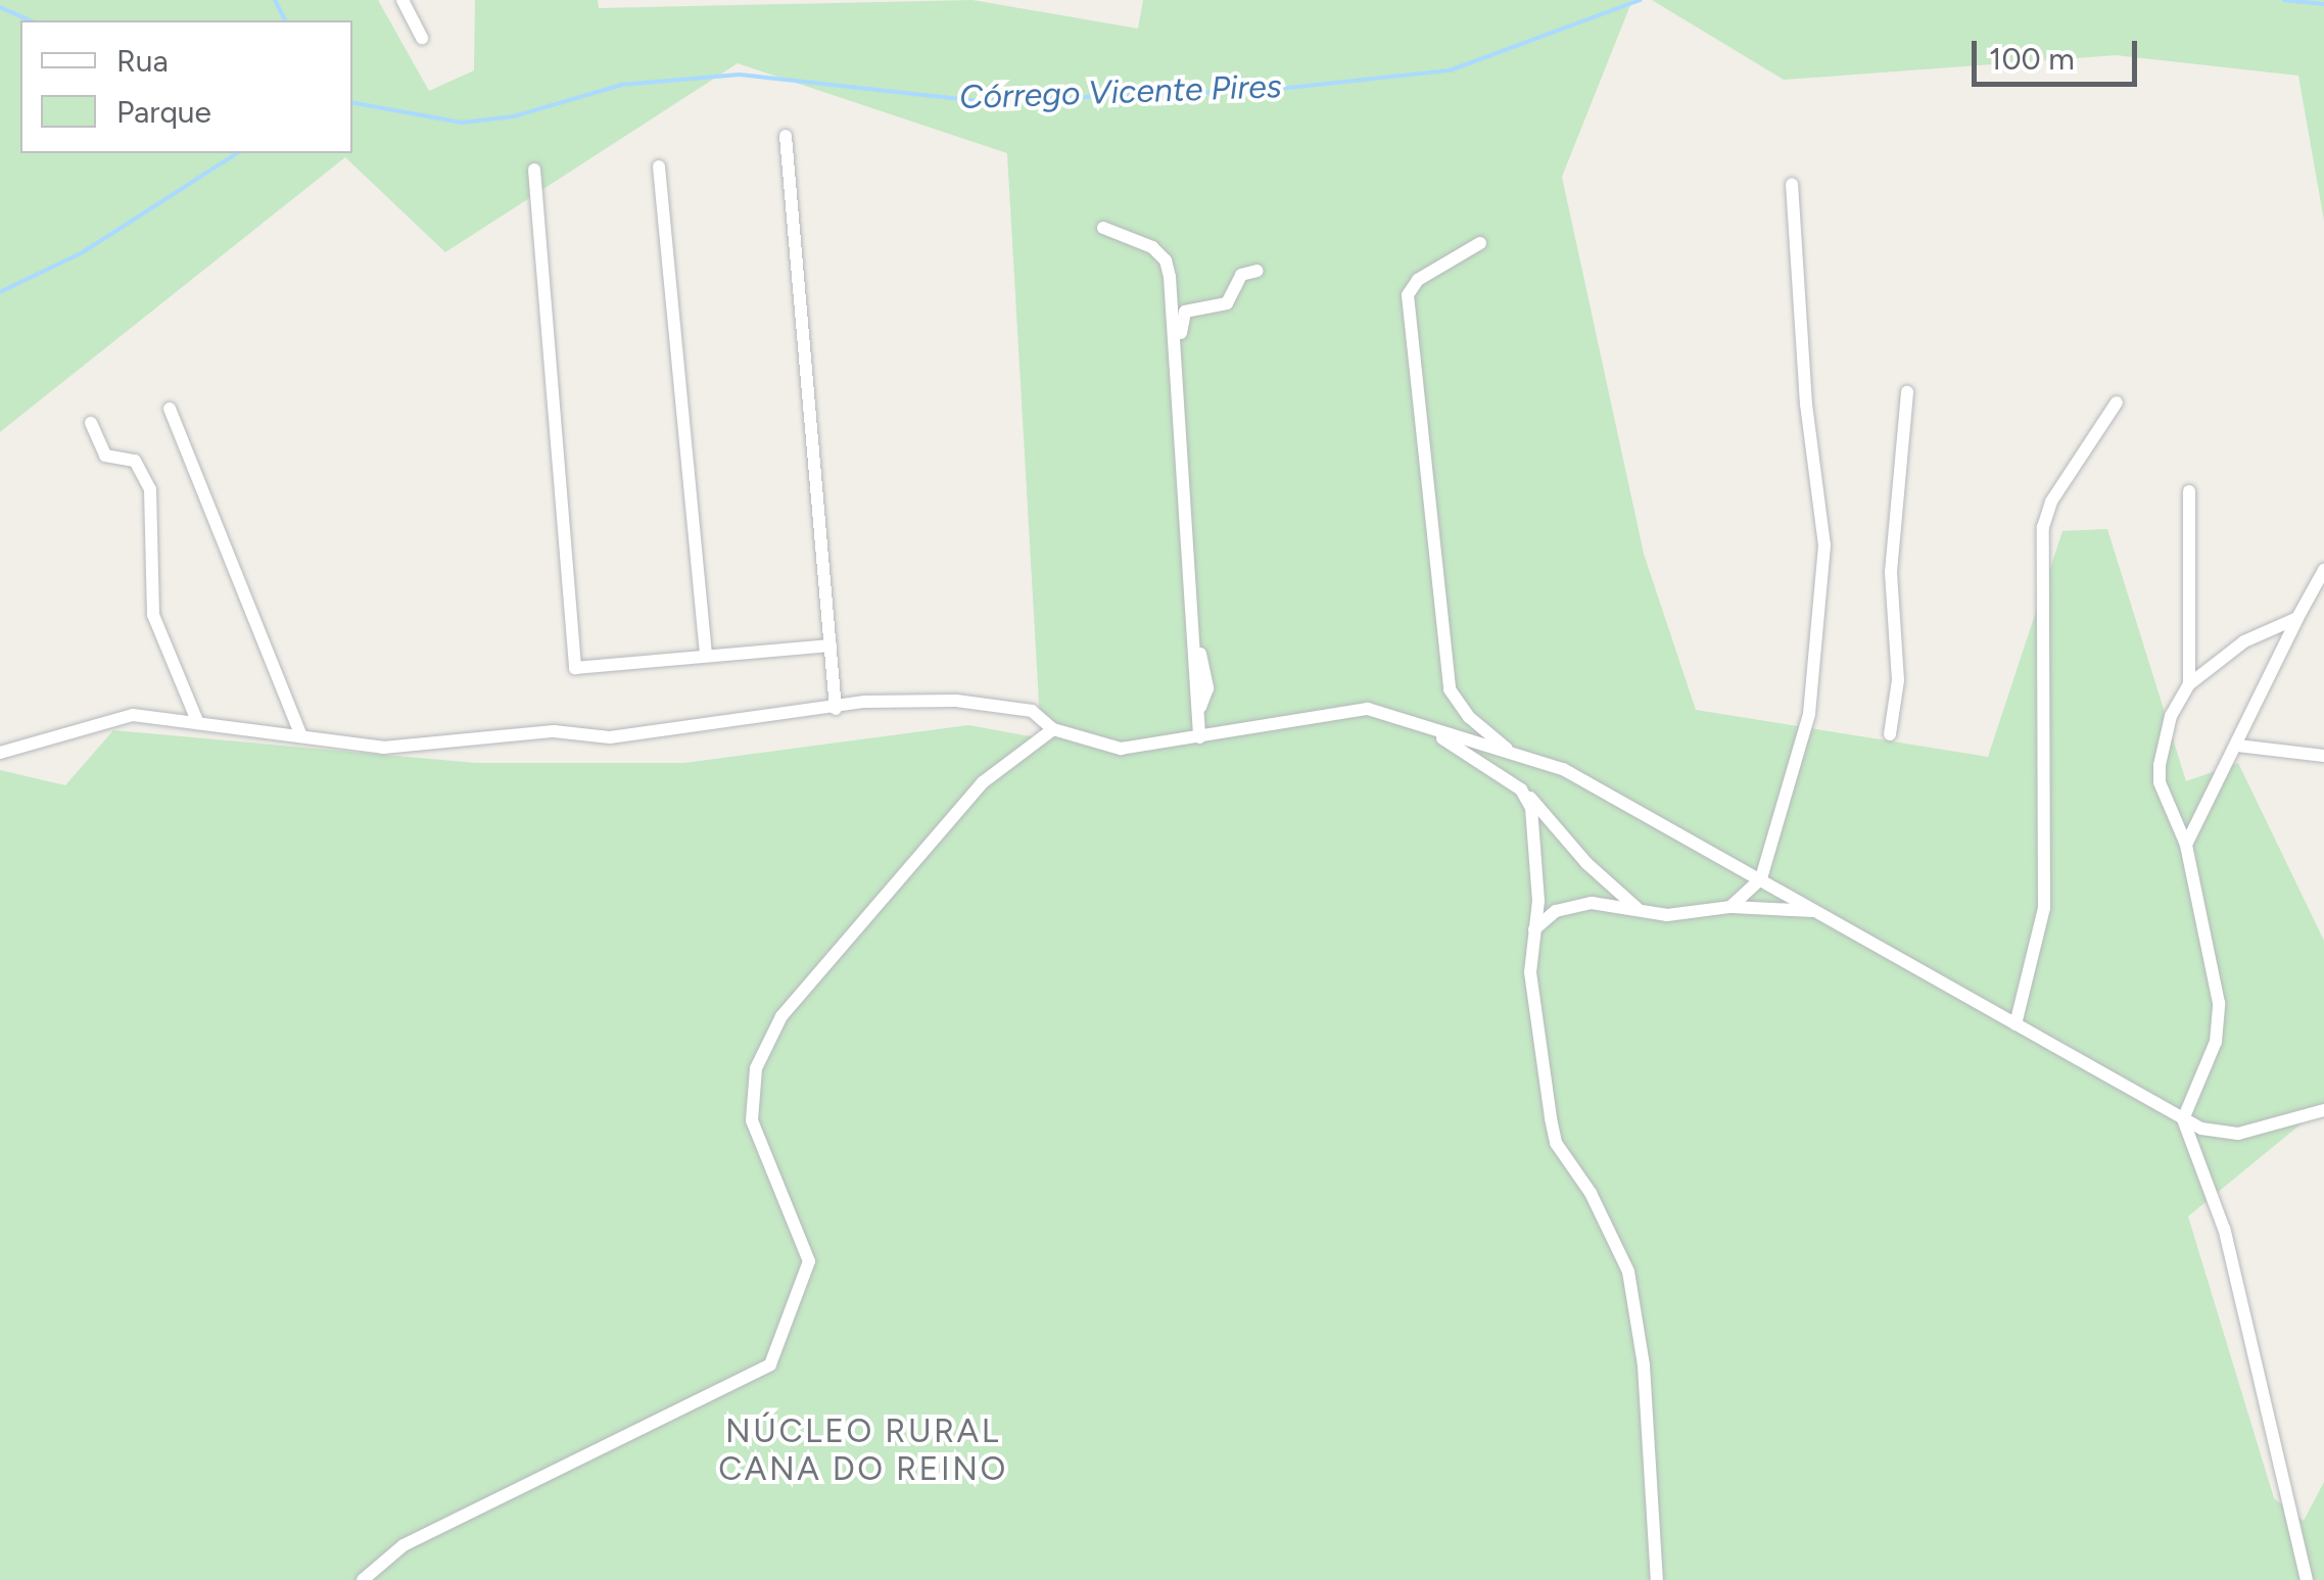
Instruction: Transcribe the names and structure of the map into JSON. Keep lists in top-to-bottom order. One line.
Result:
{"districts":["NÚCLEO RURAL CANA DO REINO"],"water":["Córrego Vicente Pires"],"legend":["Rua","Parque"],"scale_bar":"100 m"}
